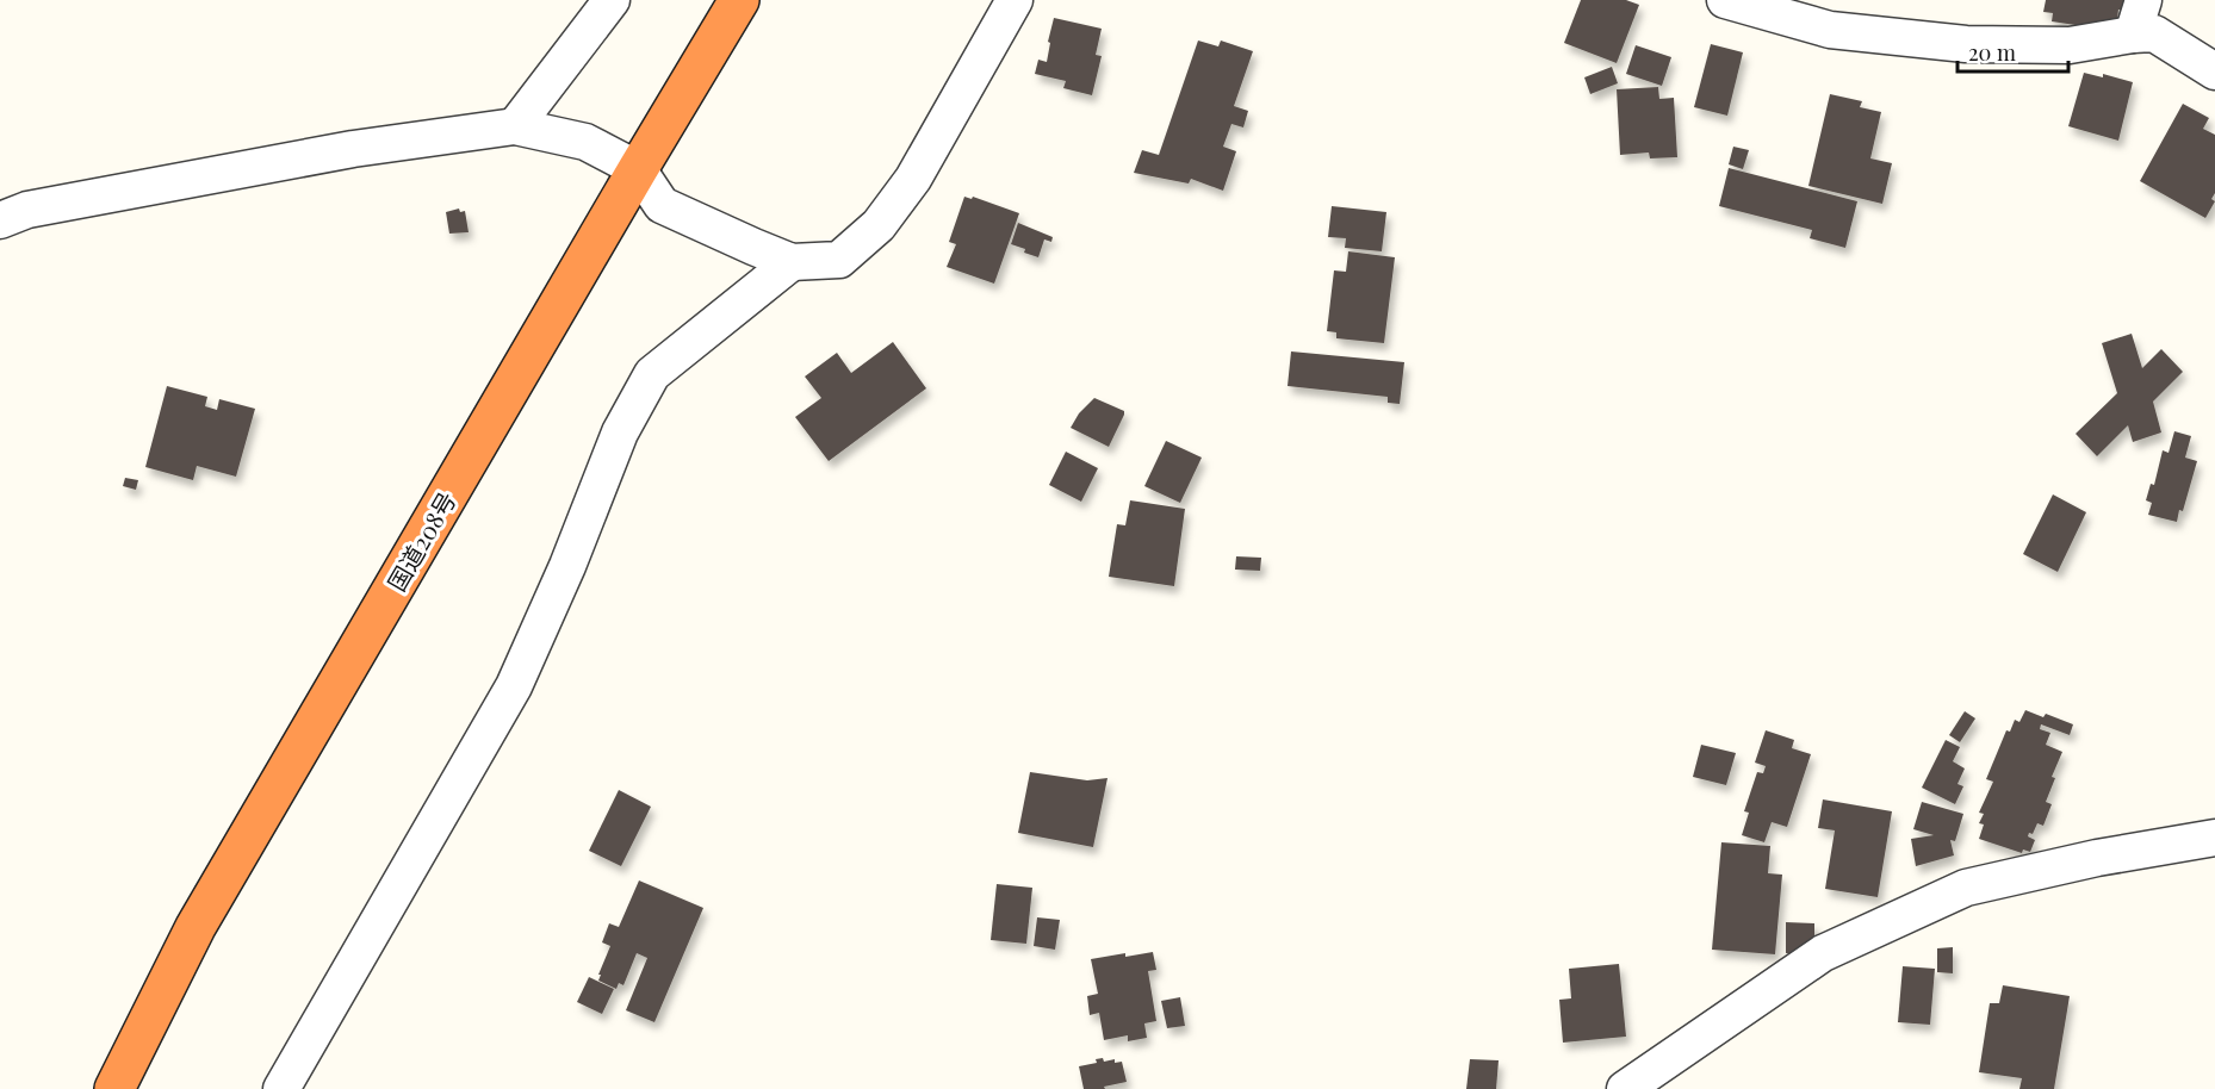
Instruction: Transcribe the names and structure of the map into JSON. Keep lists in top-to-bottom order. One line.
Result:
{"streets":{"highway":["国道208号"]},"scale_bar":"20 m"}
